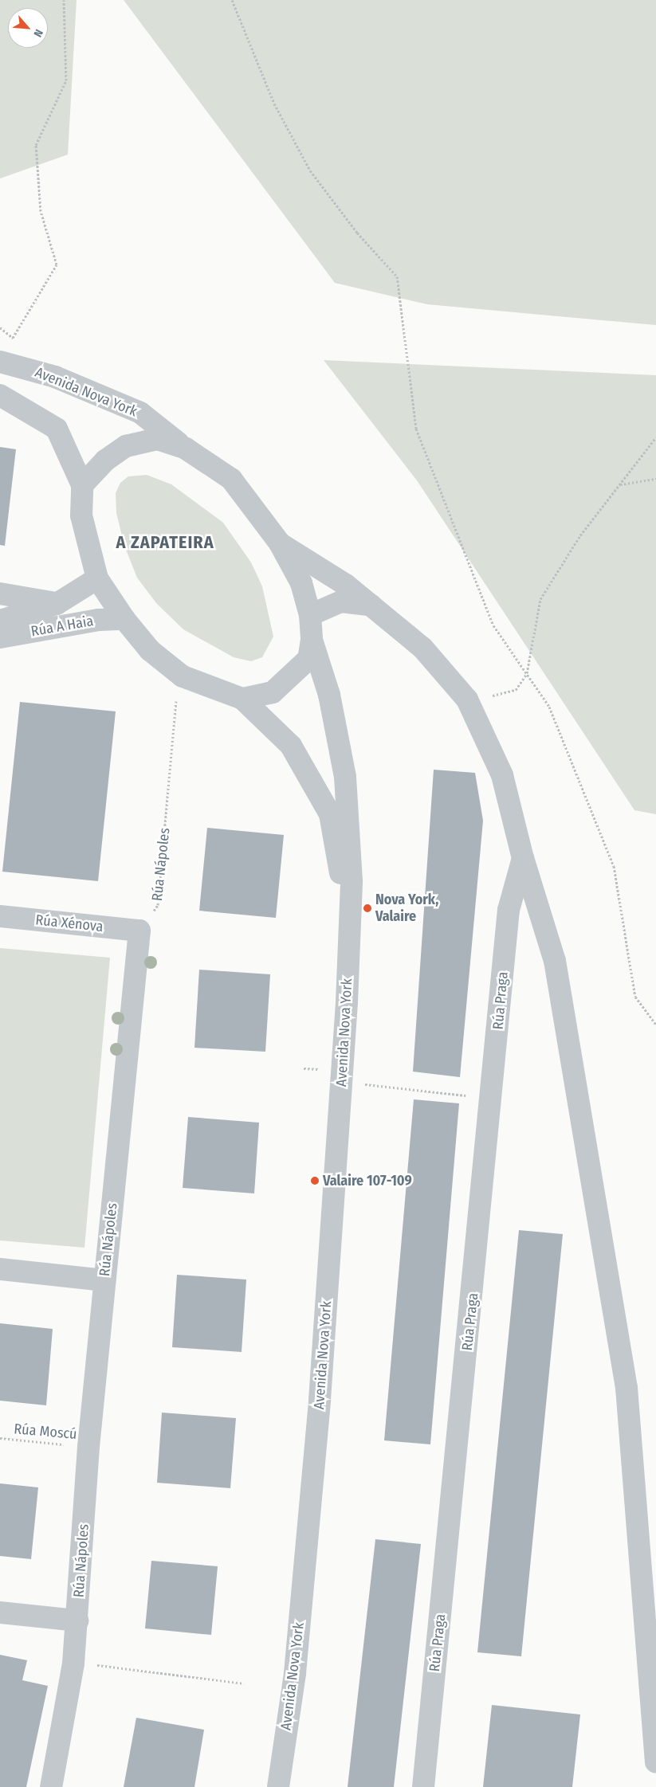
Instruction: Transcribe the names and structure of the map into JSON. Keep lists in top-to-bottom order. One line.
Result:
{"streets":{"street":["Avenida Nova York","Rúa A Haia","Rúa Nápoles","Rúa Xénova","Rúa Praga"],"path":["Rúa Moscú"]},"crossings":[["Rúa Nápoles","Rúa Xénova"],["Rúa Nápoles","Rúa Moscú"]],"districts":["A ZAPATEIRA"],"places":["Nova York, Valaire","Valaire 107-109"],"north":"bottom right"}
